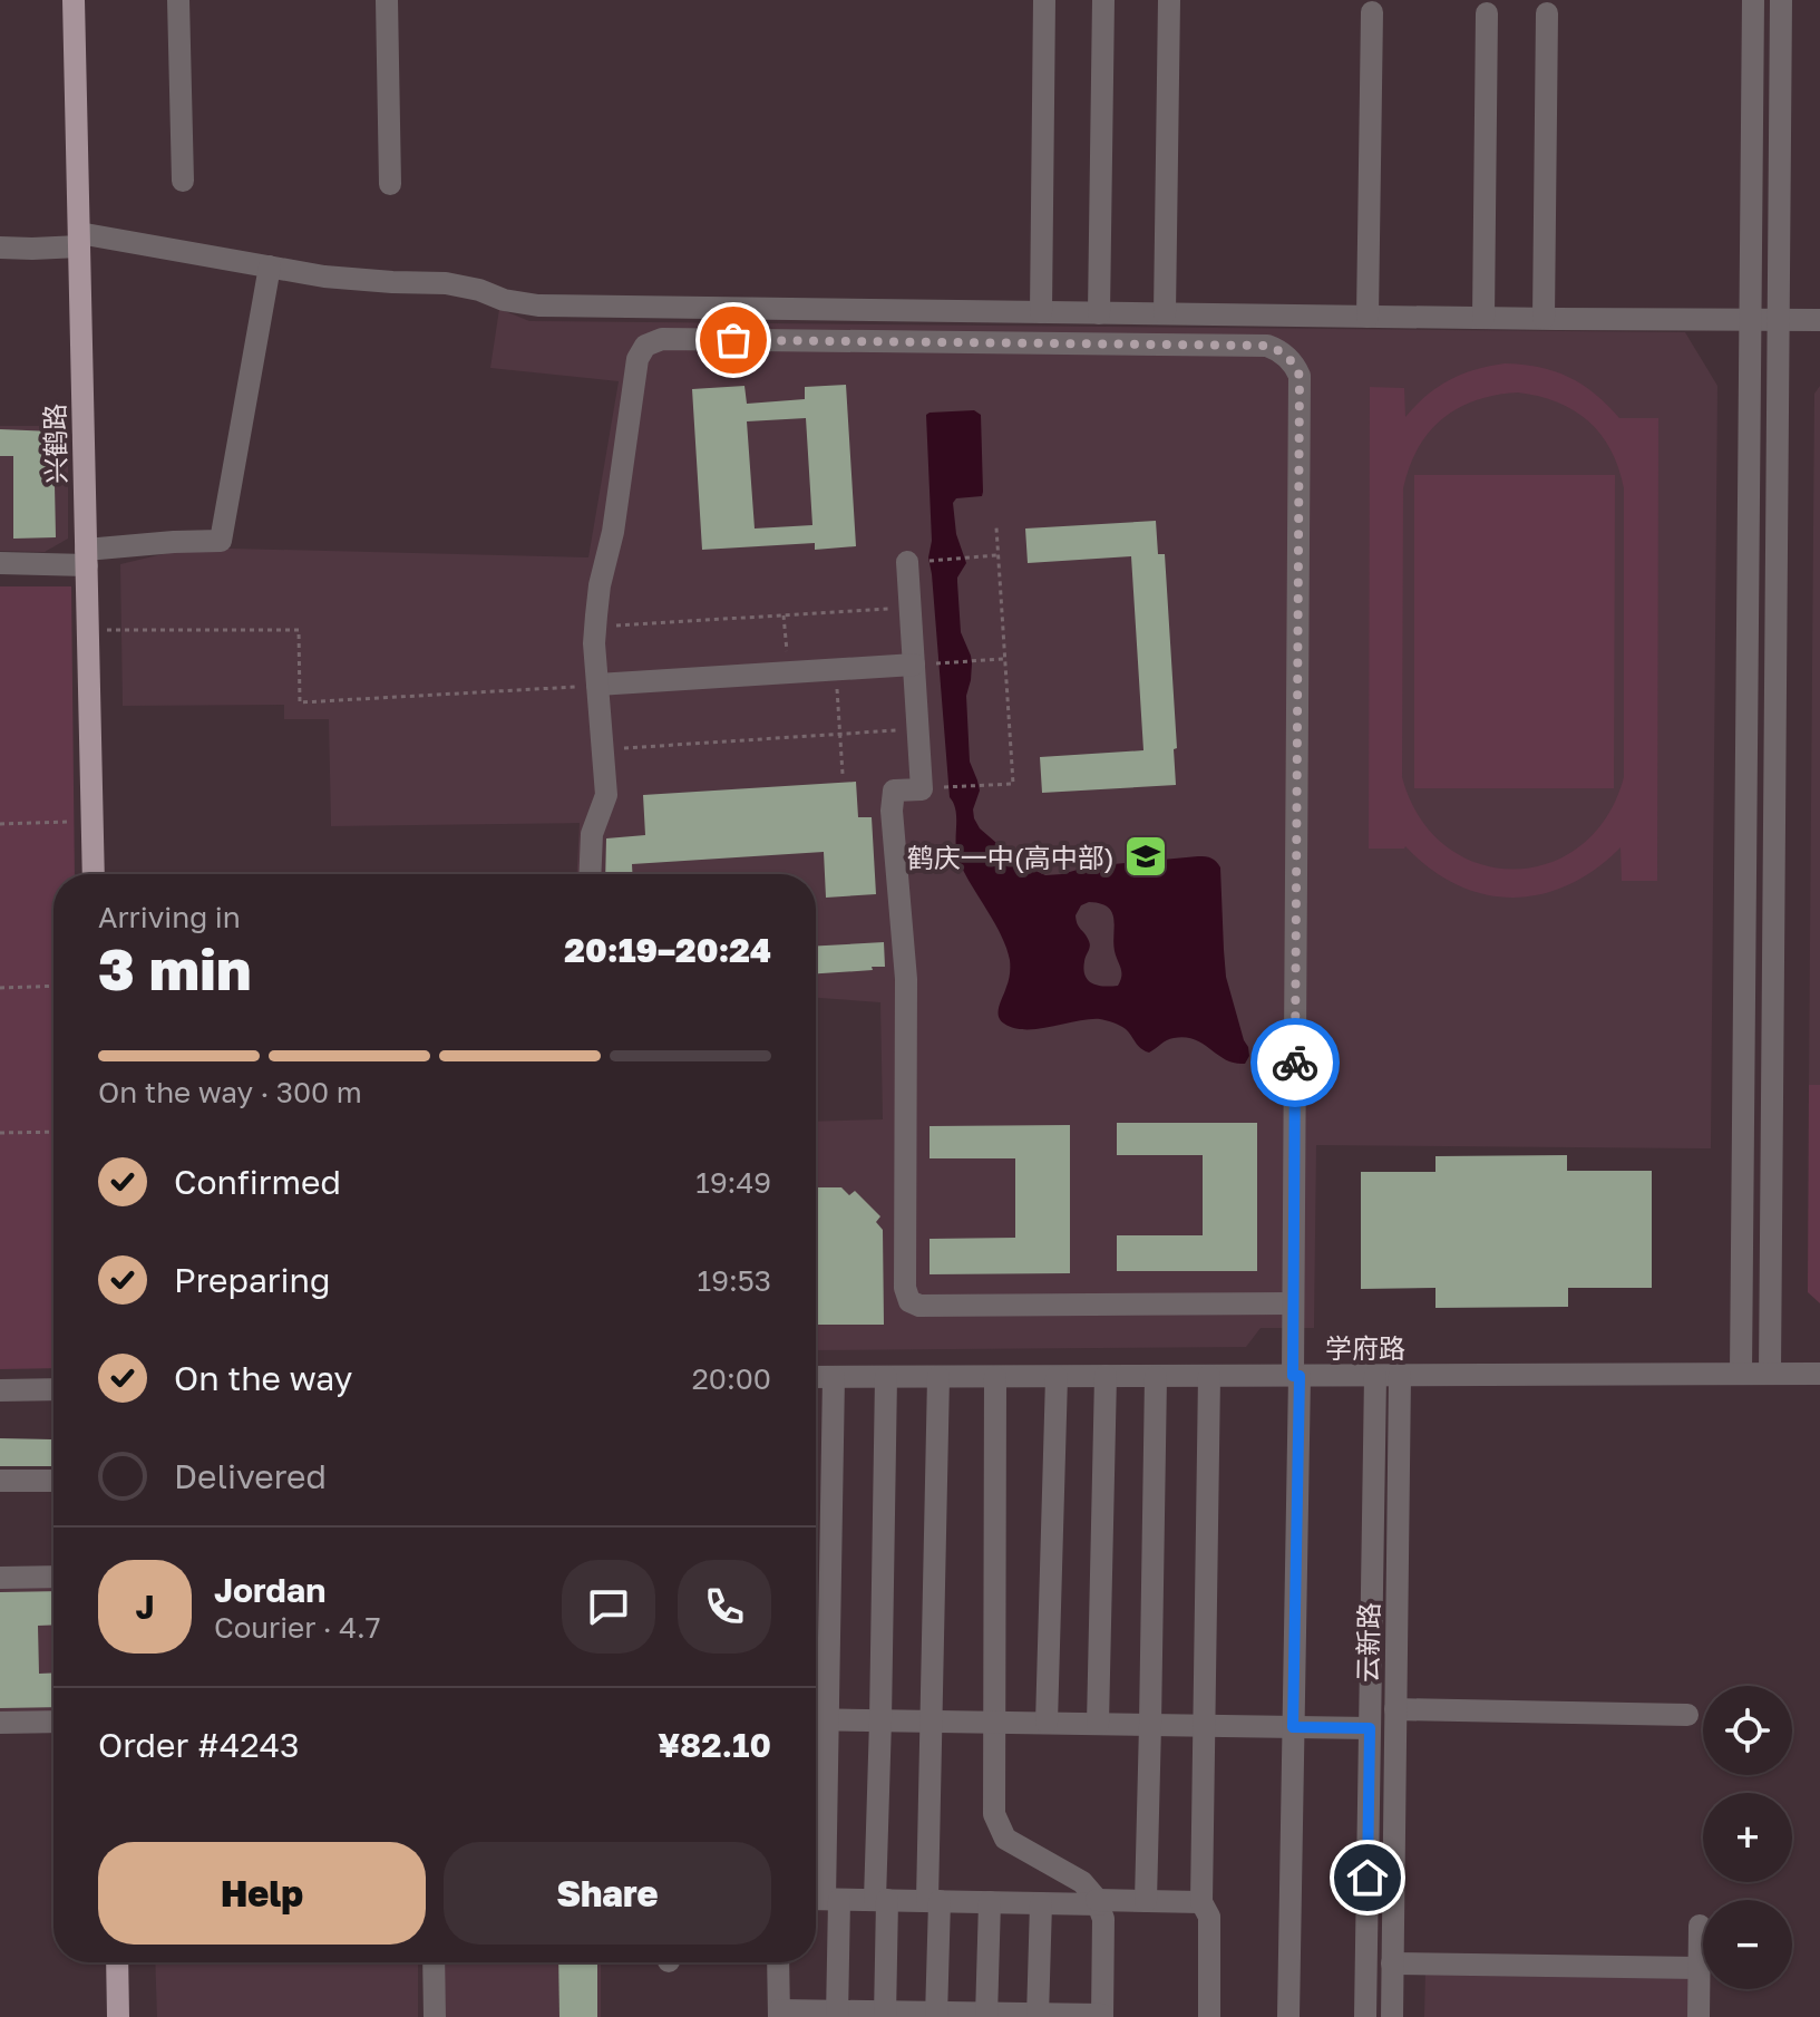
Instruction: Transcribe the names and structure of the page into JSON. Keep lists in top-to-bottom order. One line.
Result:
{"streets":{"main road":["兴鹤路"],"street":["学府路","云新路"]},"crossings":[["学府路","云新路"]],"places":{"school or university":["鹤庆一中(高中部)"]},"page":{"heading":["3 min","Arriving in","20:19–20:24"],"panel":["Jordan","Courier · 4.7","Order #4243","¥82.10"],"bar":"On the way · 300 m","list":[["Confirmed","19:49"],["Preparing","19:53"],["On the way","20:00"],"Delivered"],"round":"J","map_buttons":["+","−"],"buttons":["Help","Share"]}}
